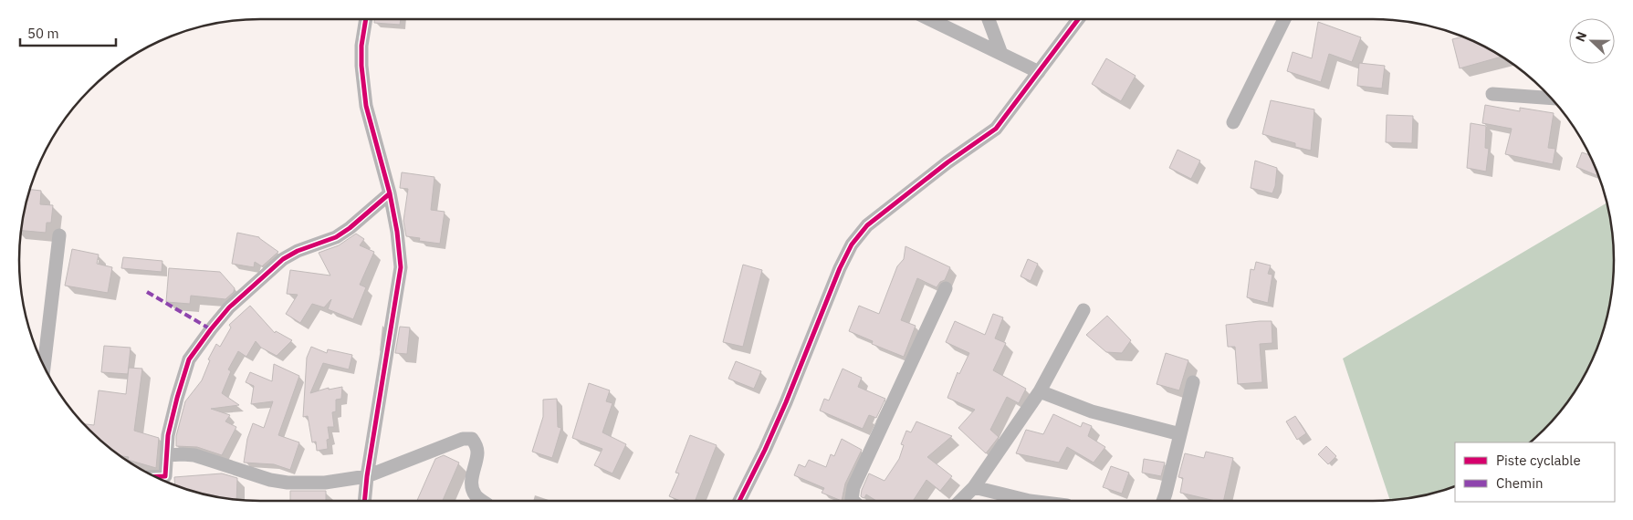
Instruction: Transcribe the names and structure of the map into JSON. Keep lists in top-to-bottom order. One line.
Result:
{"legend":["Piste cyclable","Chemin"],"scale_bar":"50 m","north":"left"}
